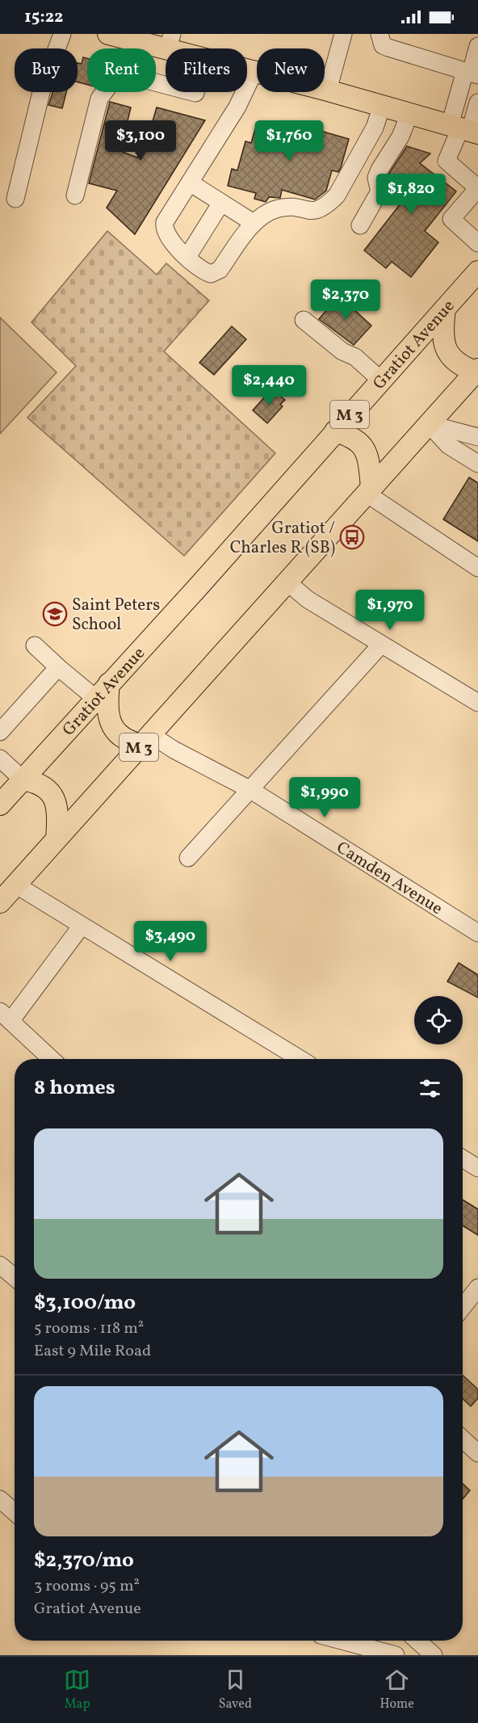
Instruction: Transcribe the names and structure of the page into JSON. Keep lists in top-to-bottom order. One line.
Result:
{"streets":{"main road":["Gratiot Avenue","M 3"],"street":["Camden Avenue"]},"crossings":[["M 3","Camden Avenue"]],"places":{"bus stop":["Gratiot / Charles R (SB)"],"school or university":["Saint Peters School"]},"page":{"status":"15:22","chip":["Buy","Rent","Filters","New"],"price":["$3,100","$1,760","$1,820","$2,370","$2,440","$1,970","$1,990","$3,490"],"heading":"8 homes","list":[{"name":"$3,100/mo","note":"5 rooms · 118 m² · East 9 Mile Road"},{"name":"$2,370/mo","note":"3 rooms · 95 m² · Gratiot Avenue"}],"tabs":["Map","Saved","Home"]}}
